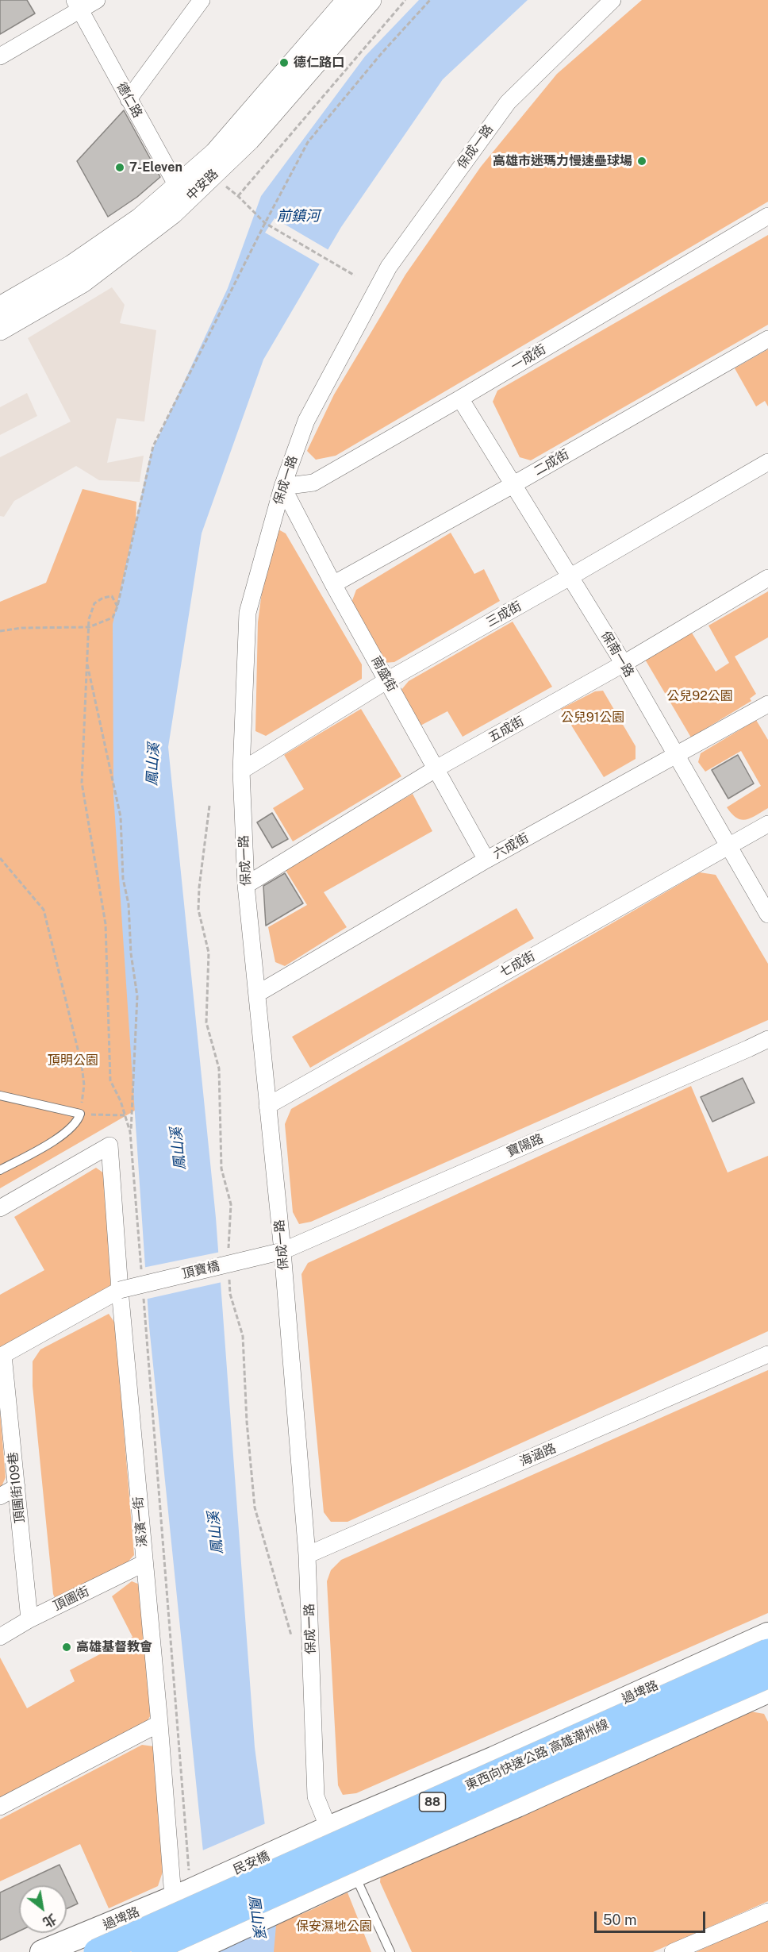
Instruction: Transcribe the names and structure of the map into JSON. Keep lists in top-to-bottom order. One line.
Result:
{"streets":{"highway":["東西向快速公路 高雄潮州線","88"],"main road":["過埤路","民安橋"],"street":["德仁路","保成一路","中安路","一成街","二成街","三成街","保南一路","南盛街","五成街","六成街","七成街","寶陽路","頂寶橋","海涵路","頂圃街109巷","溪濱一街","頂圃街"]},"crossings":[["德仁路","中安路"],["保成一路","一成街"],["保成一路","三成街"],["保成一路","南盛街"],["保成一路","五成街"],["保成一路","六成街"],["保成一路","七成街"],["保成一路","寶陽路"],["保成一路","頂寶橋"],["保成一路","海涵路"],["保成一路","過埤路"],["一成街","保南一路"],["一成街","南盛街"],["二成街","保南一路"],["二成街","南盛街"],["三成街","保南一路"],["三成街","南盛街"],["保南一路","五成街"],["保南一路","六成街"],["保南一路","七成街"],["南盛街","五成街"],["南盛街","六成街"],["寶陽路","頂寶橋"],["頂寶橋","頂圃街109巷"],["頂寶橋","溪濱一街"],["頂圃街109巷","頂圃街"],["溪濱一街","頂圃街"],["溪濱一街","過埤路"],["溪濱一街","民安橋"],["過埤路","民安橋"]],"water":["前鎮河","鳳山溪"],"parks":["公兒92公園","公兒91公園","頂明公園","保安濕地公園"],"places":["德仁路口","高雄市迷瑪力慢速壘球場","7-Eleven","高雄基督教會"],"scale_bar":"50 m","north":"bottom right"}
